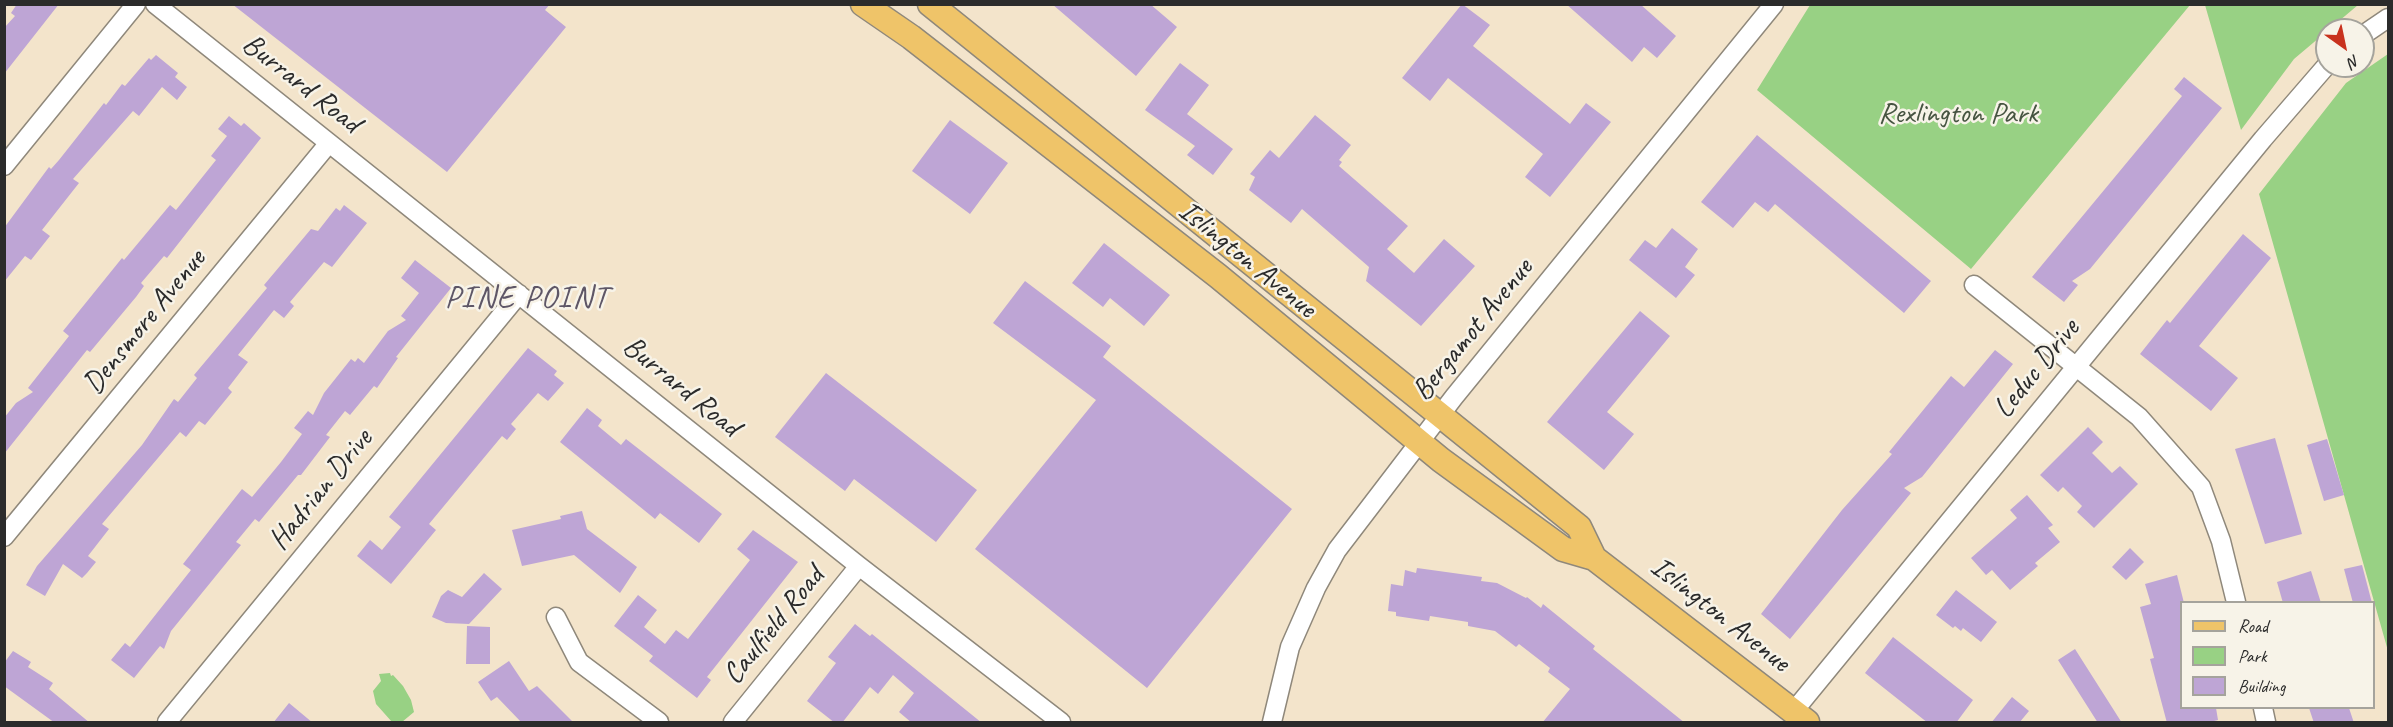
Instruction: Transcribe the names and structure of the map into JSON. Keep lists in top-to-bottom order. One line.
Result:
{"streets":{"main road":["Islington Avenue"],"street":["Burrard Road","Densmore Avenue","Bergamot Avenue","Leduc Drive","Hadrian Drive","Caulfield Road"]},"crossings":[["Burrard Road","Densmore Avenue"],["Burrard Road","Hadrian Drive"],["Burrard Road","Caulfield Road"],["Islington Avenue","Bergamot Avenue"],["Islington Avenue","Leduc Drive"]],"districts":["PINE POINT"],"parks":["Rexlington Park"],"legend":["Road","Park","Building"],"north":"bottom right"}
